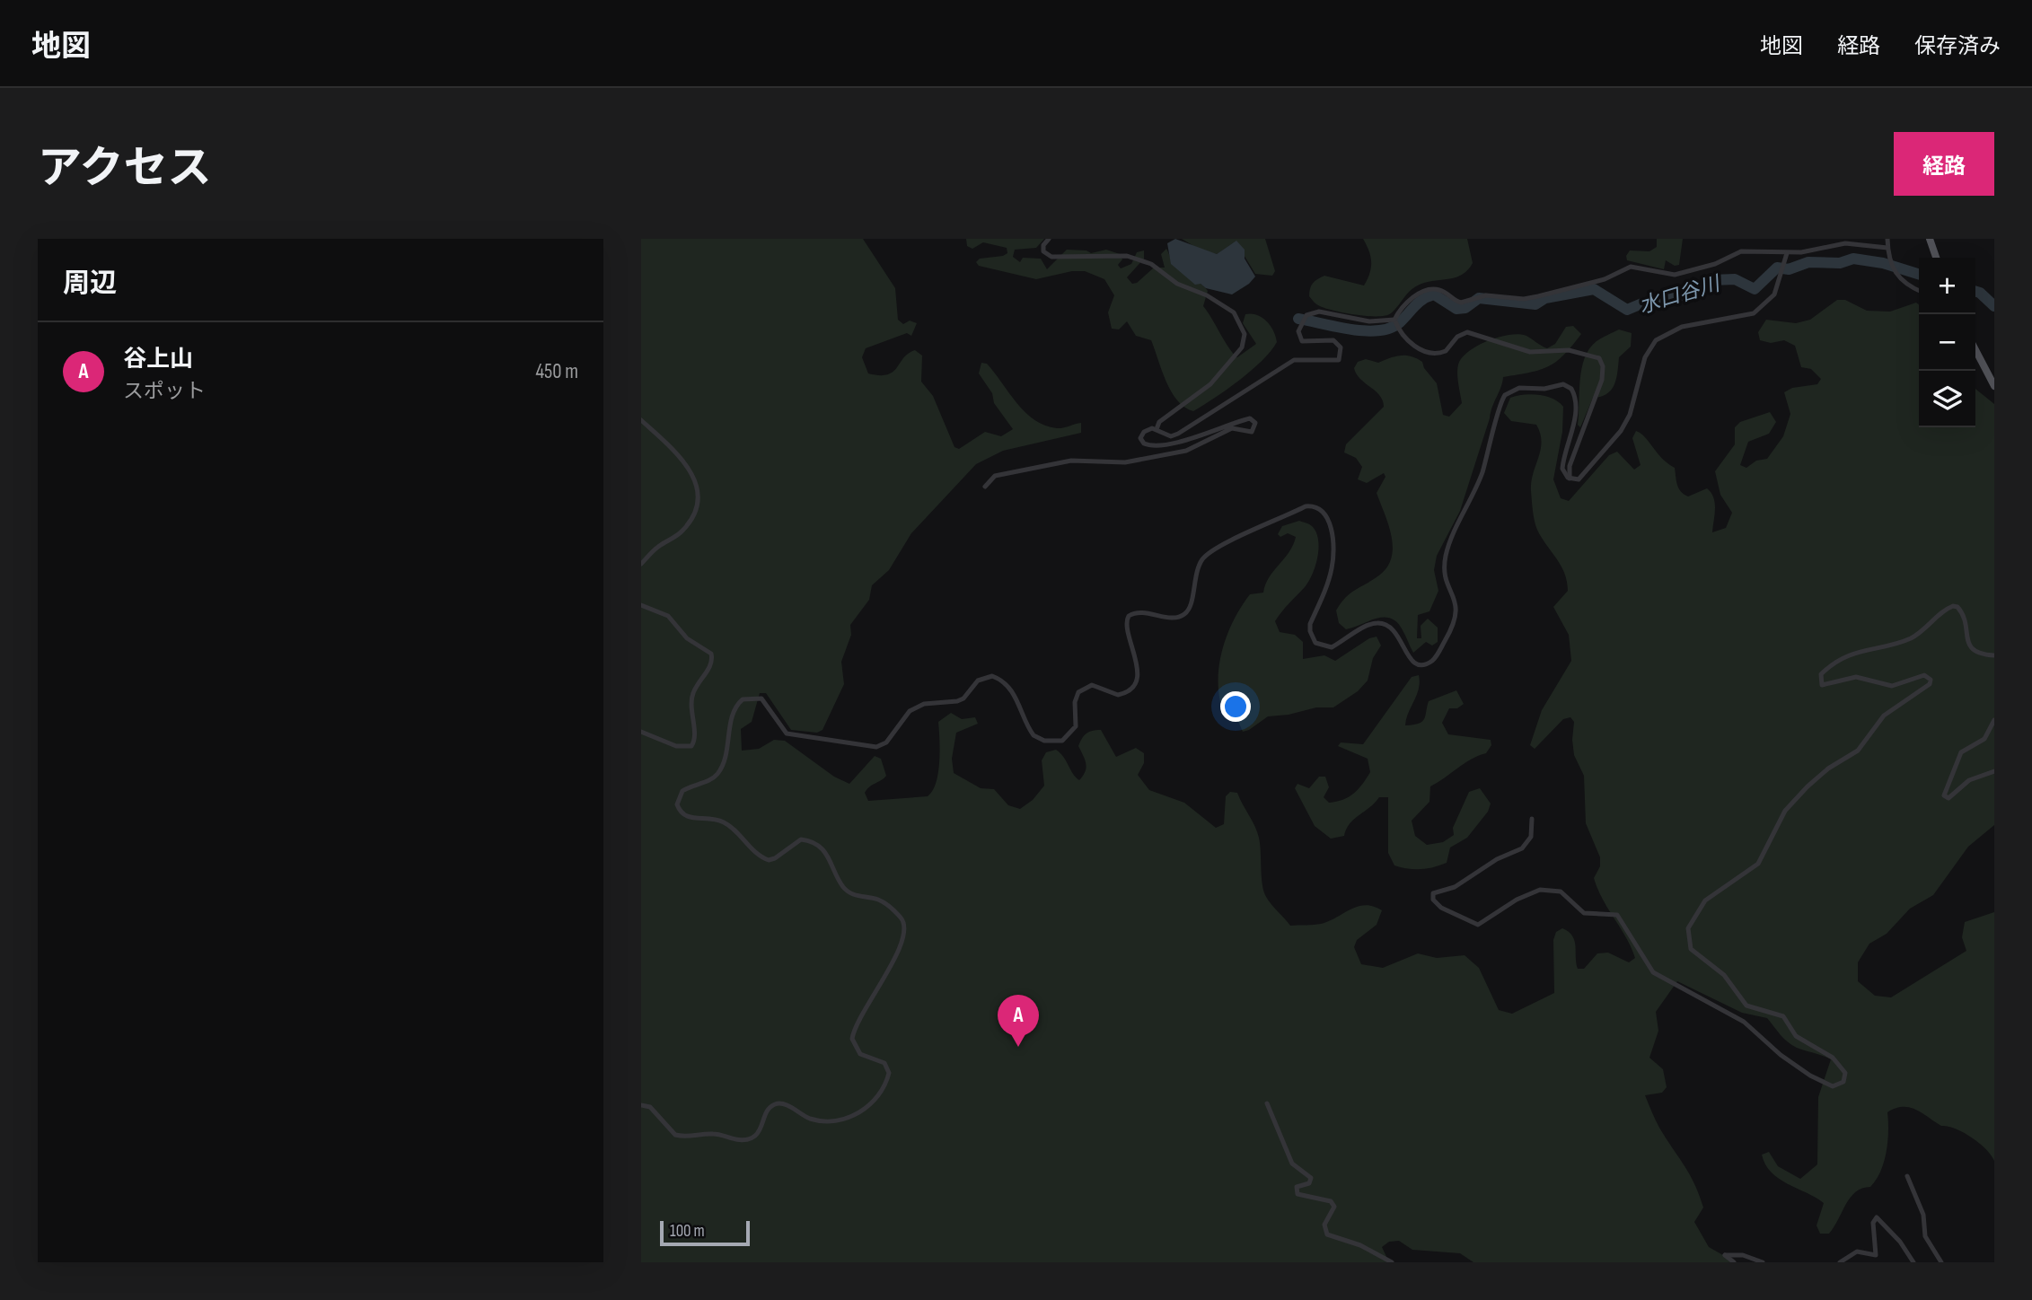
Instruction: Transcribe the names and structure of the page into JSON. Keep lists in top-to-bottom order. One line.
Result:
{"water":["水口谷川"],"scale_bar":"100 m","page":{"header":"地図","nav":["地図","経路","保存済み"],"title":"アクセス","buttons":"経路","heading":"周辺","map_buttons":["+","−"],"list":[{"mark":"A","name":"谷上山","note":"スポット","value":"450 m"}],"pins":"A","scale":"100 m"}}
